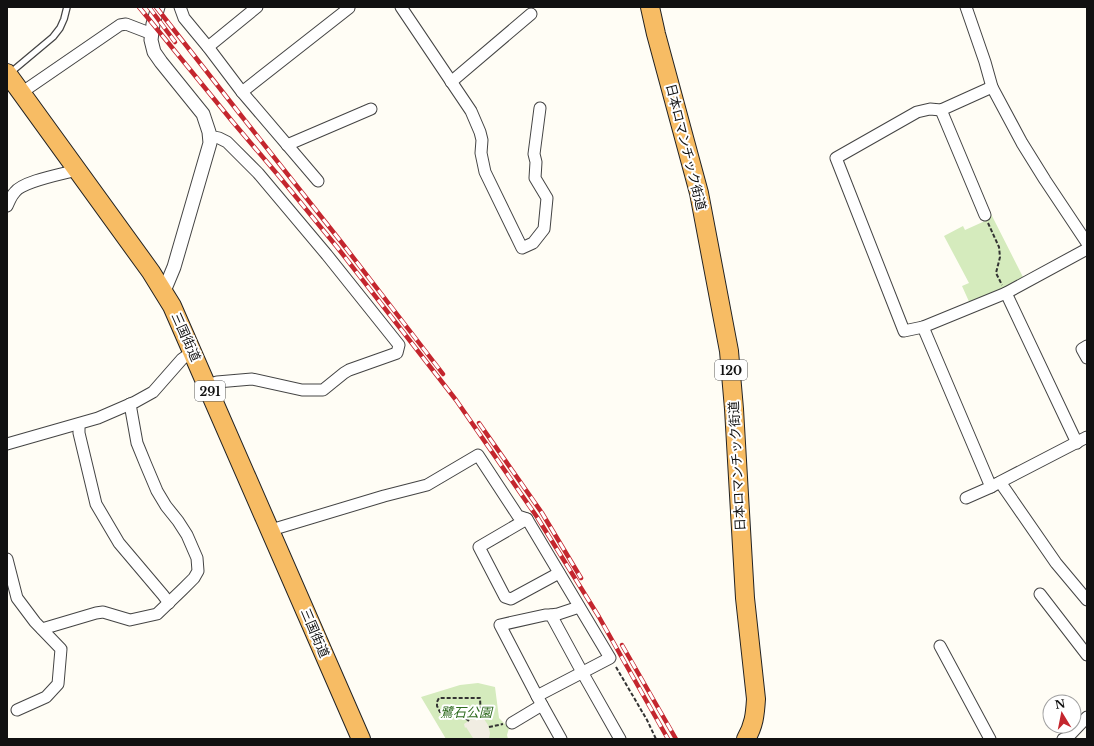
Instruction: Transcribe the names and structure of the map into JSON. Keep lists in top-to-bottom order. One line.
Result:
{"streets":{"highway":["日本ロマンチック街道","三国街道","120","291"]},"parks":["鷺石公園"],"north":"top"}
